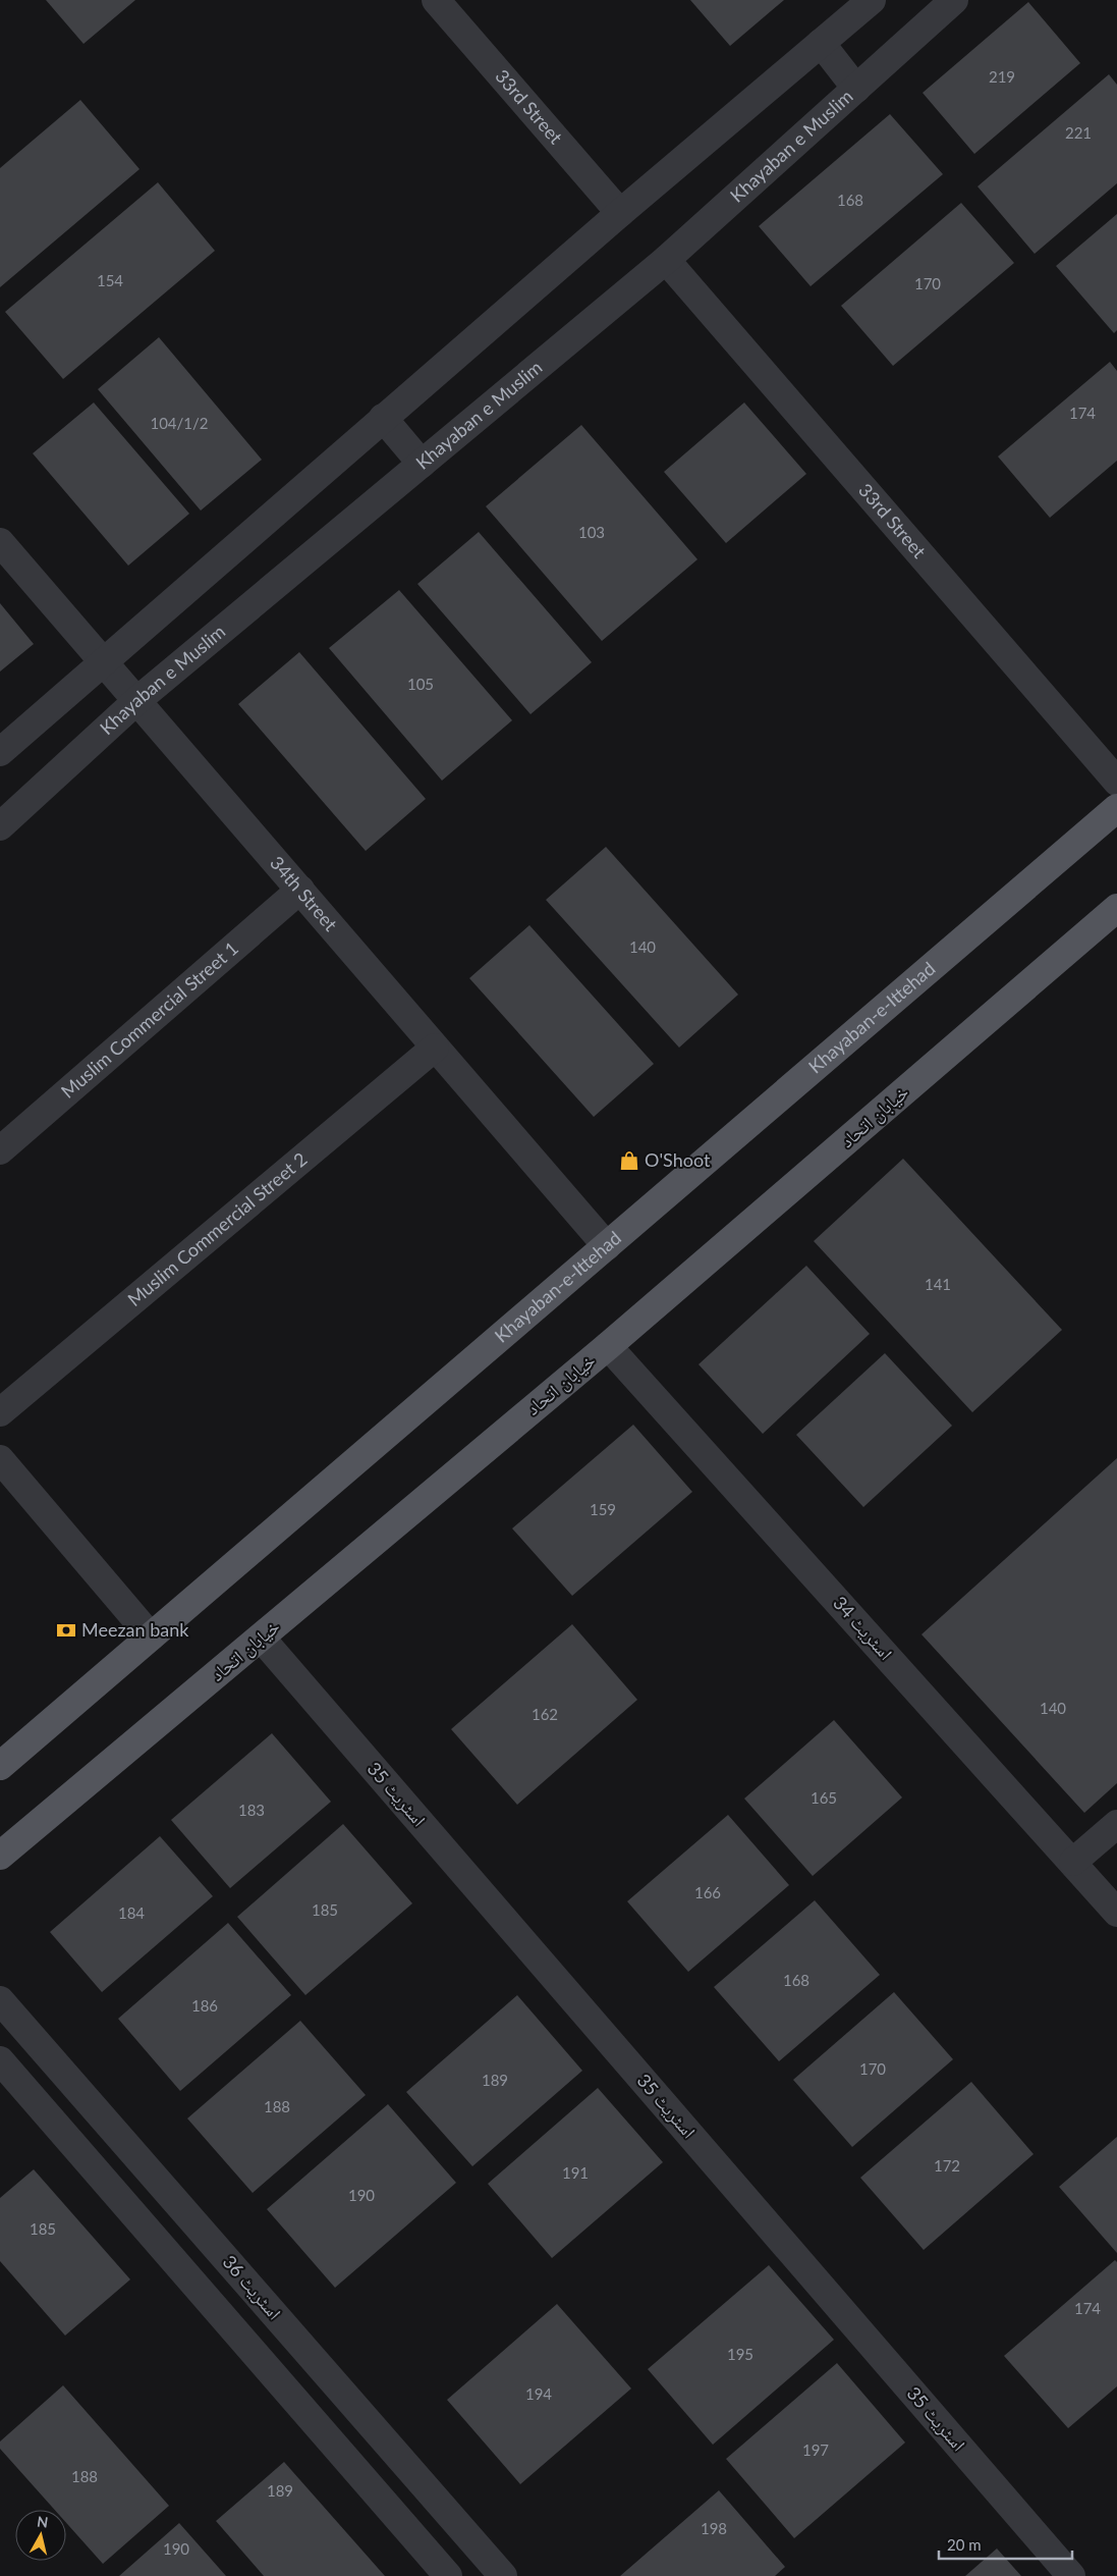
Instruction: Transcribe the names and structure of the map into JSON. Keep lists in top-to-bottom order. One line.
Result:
{"streets":{"main road":["Khayaban-e-Ittehad","خیابان اتحاد"],"street":["33rd Street","Khayaban e Muslim","34th Street","Muslim Commercial Street 1","Muslim Commercial Street 2","اسٹریٹ 34","اسٹریٹ 35","اسٹریٹ 36"]},"crossings":[["33rd Street","Khayaban e Muslim"],["Khayaban e Muslim","34th Street"],["34th Street","Khayaban-e-Ittehad"],["34th Street","Muslim Commercial Street 1"],["34th Street","Muslim Commercial Street 2"],["خیابان اتحاد","اسٹریٹ 34"],["خیابان اتحاد","اسٹریٹ 35"]],"places":{"shop":["O'Shoot"],"bank":["Meezan bank"]},"house_numbers":["219","221","168","154","170","174","104/1/2","103","105","140","141","159","140","162","165","183","166","185","184","168","186","170","189","188","172","191","190","185","174","195","194","197","188","189","198","190"],"scale_bar":"20 m","north":"top"}
